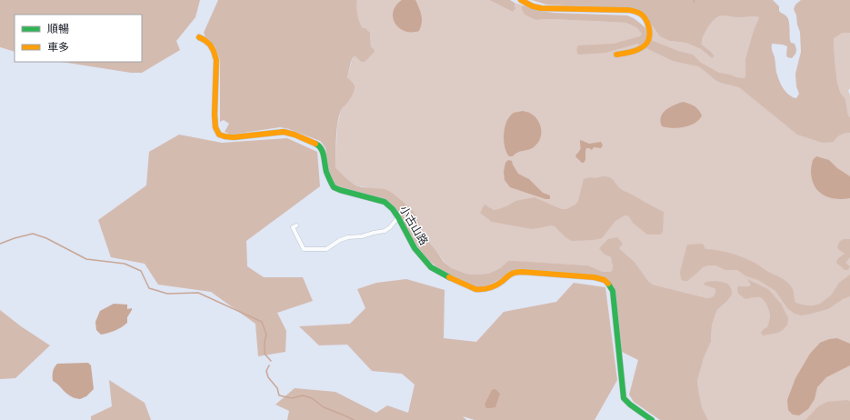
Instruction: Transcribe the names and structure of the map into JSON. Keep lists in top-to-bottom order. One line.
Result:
{"streets":{"street":["小古山路"]},"legend":["順暢","車多"]}
